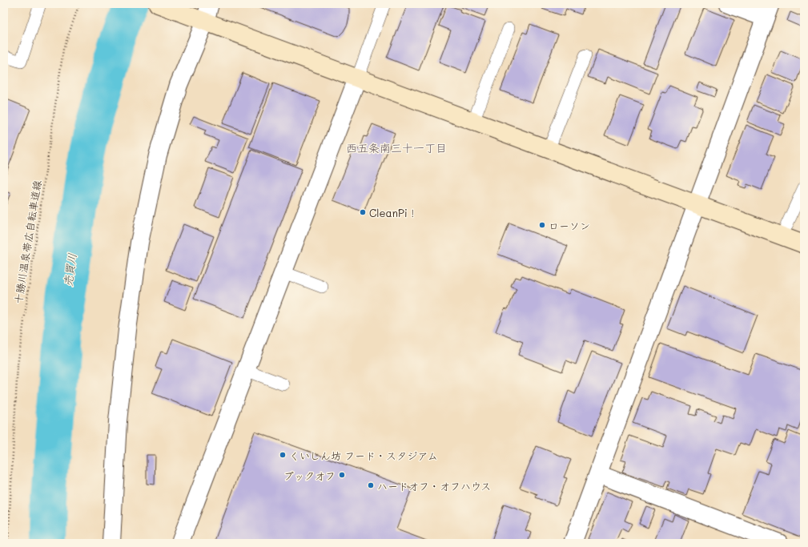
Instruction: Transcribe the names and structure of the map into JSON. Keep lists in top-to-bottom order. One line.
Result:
{"streets":{"path":["十勝川温泉帯広自転車道線"]},"districts":["西五条南三十一丁目"],"water":["売買川"],"places":["CleanPi！","ローソン","くいしん坊 フード・スタジアム","ブックオフ","ハードオフ・オフハウス"]}
